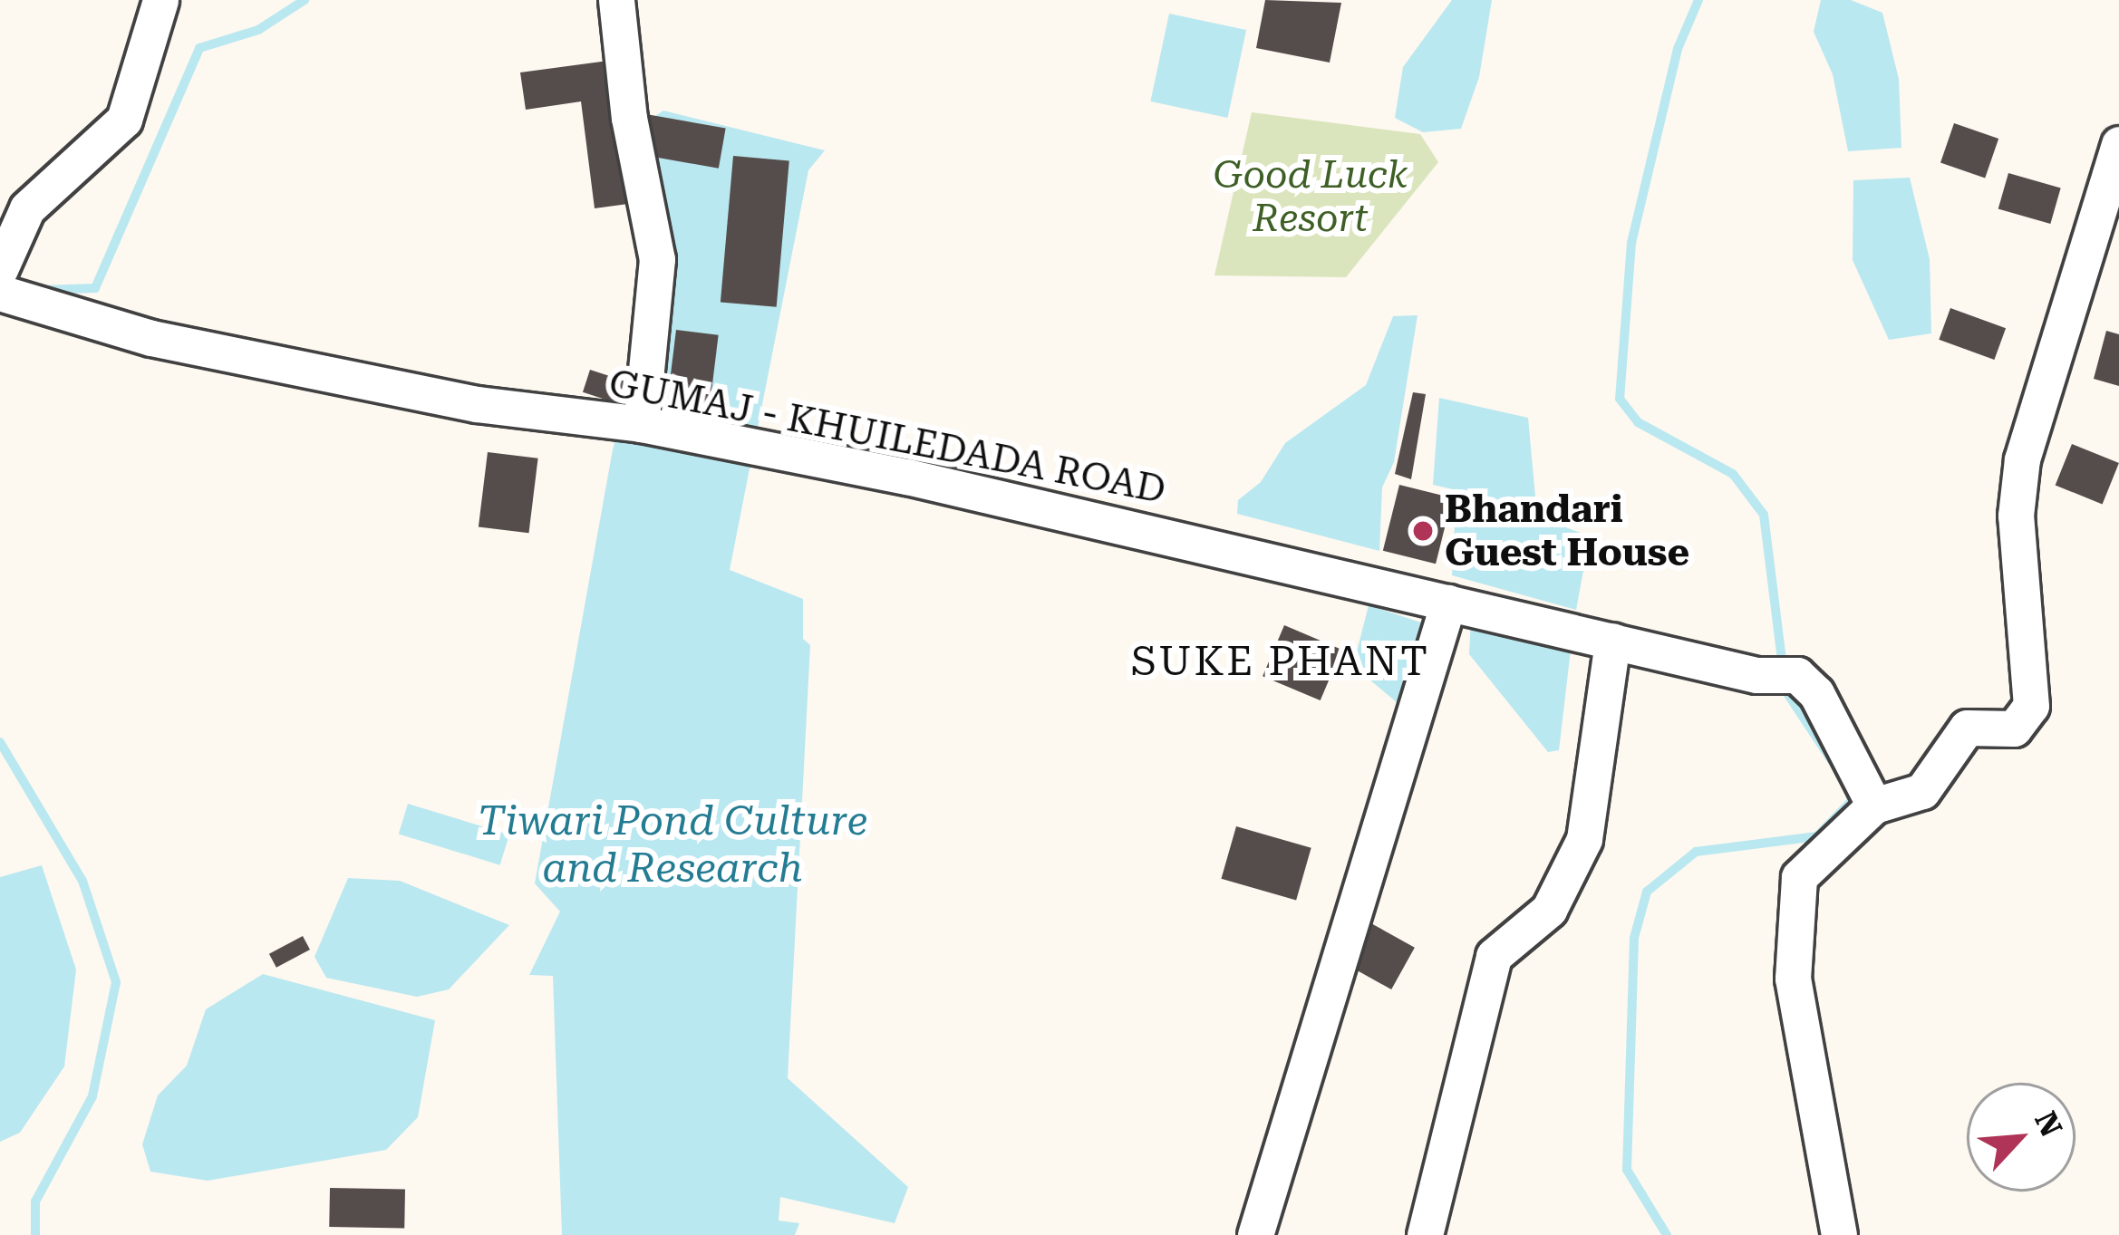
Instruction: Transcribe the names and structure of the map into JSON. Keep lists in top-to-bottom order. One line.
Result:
{"streets":{"street":["GUMAJ - KHUILEDADA ROAD"]},"districts":["SUKE PHANT"],"water":["Tiwari Pond Culture and Research"],"parks":["Good Luck Resort"],"places":["Bhandari Guest House"],"north":"top right"}
